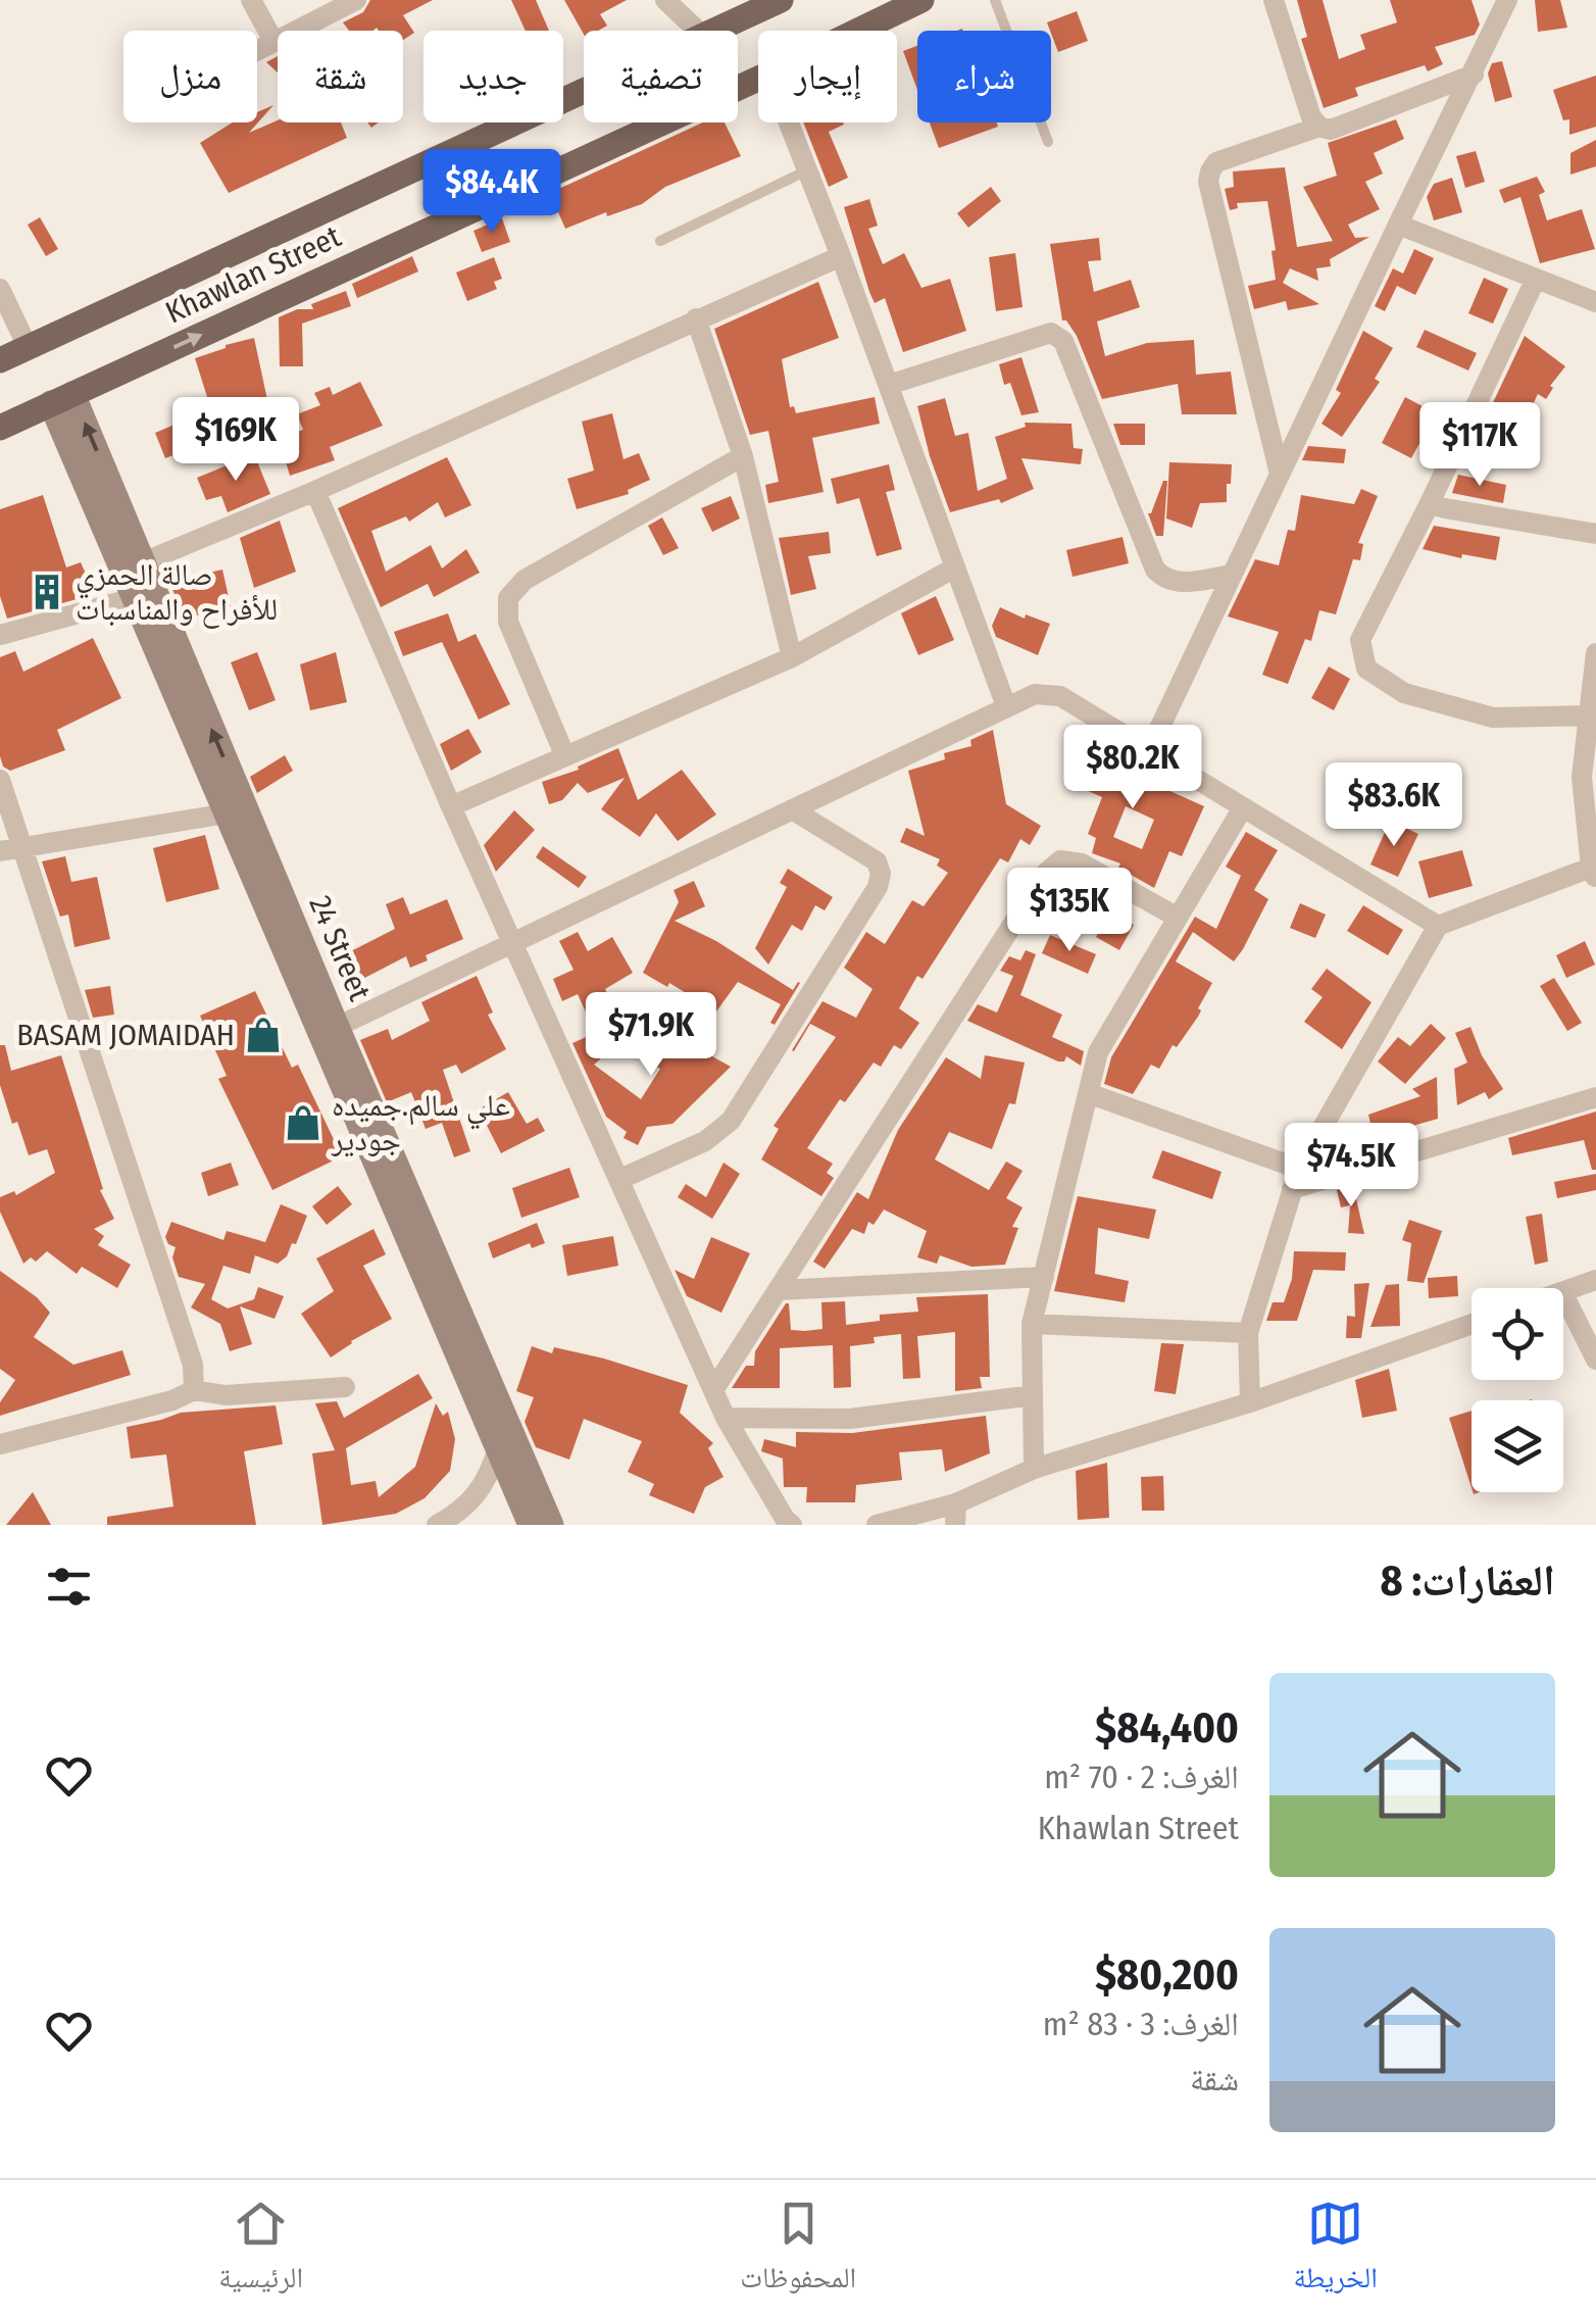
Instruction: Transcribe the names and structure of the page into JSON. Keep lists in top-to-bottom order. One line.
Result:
{"streets":{"main road":["Khawlan Street"],"street":["24 Street"]},"crossings":[["Khawlan Street","24 Street"]],"places":{"building":["صالة الحمزي للأفراح والمناسبات"],"shop":["BASAM JOMAIDAH","علي سالم.جميده جودير"]},"page":{"chip":["شراء","إيجار","تصفية","جديد","شقة","منزل"],"price":["$84.4K","$169K","$117K","$80.2K","$83.6K","$135K","$71.9K","$74.5K"],"heading":"العقارات: 8","list":[{"name":"$84,400","note":"الغرف: 2 · 70 m² · Khawlan Street"},{"name":"$80,200","note":"الغرف: 3 · 83 m² · شقة"}],"tabs":["الخريطة","المحفوظات","الرئيسية"]}}
